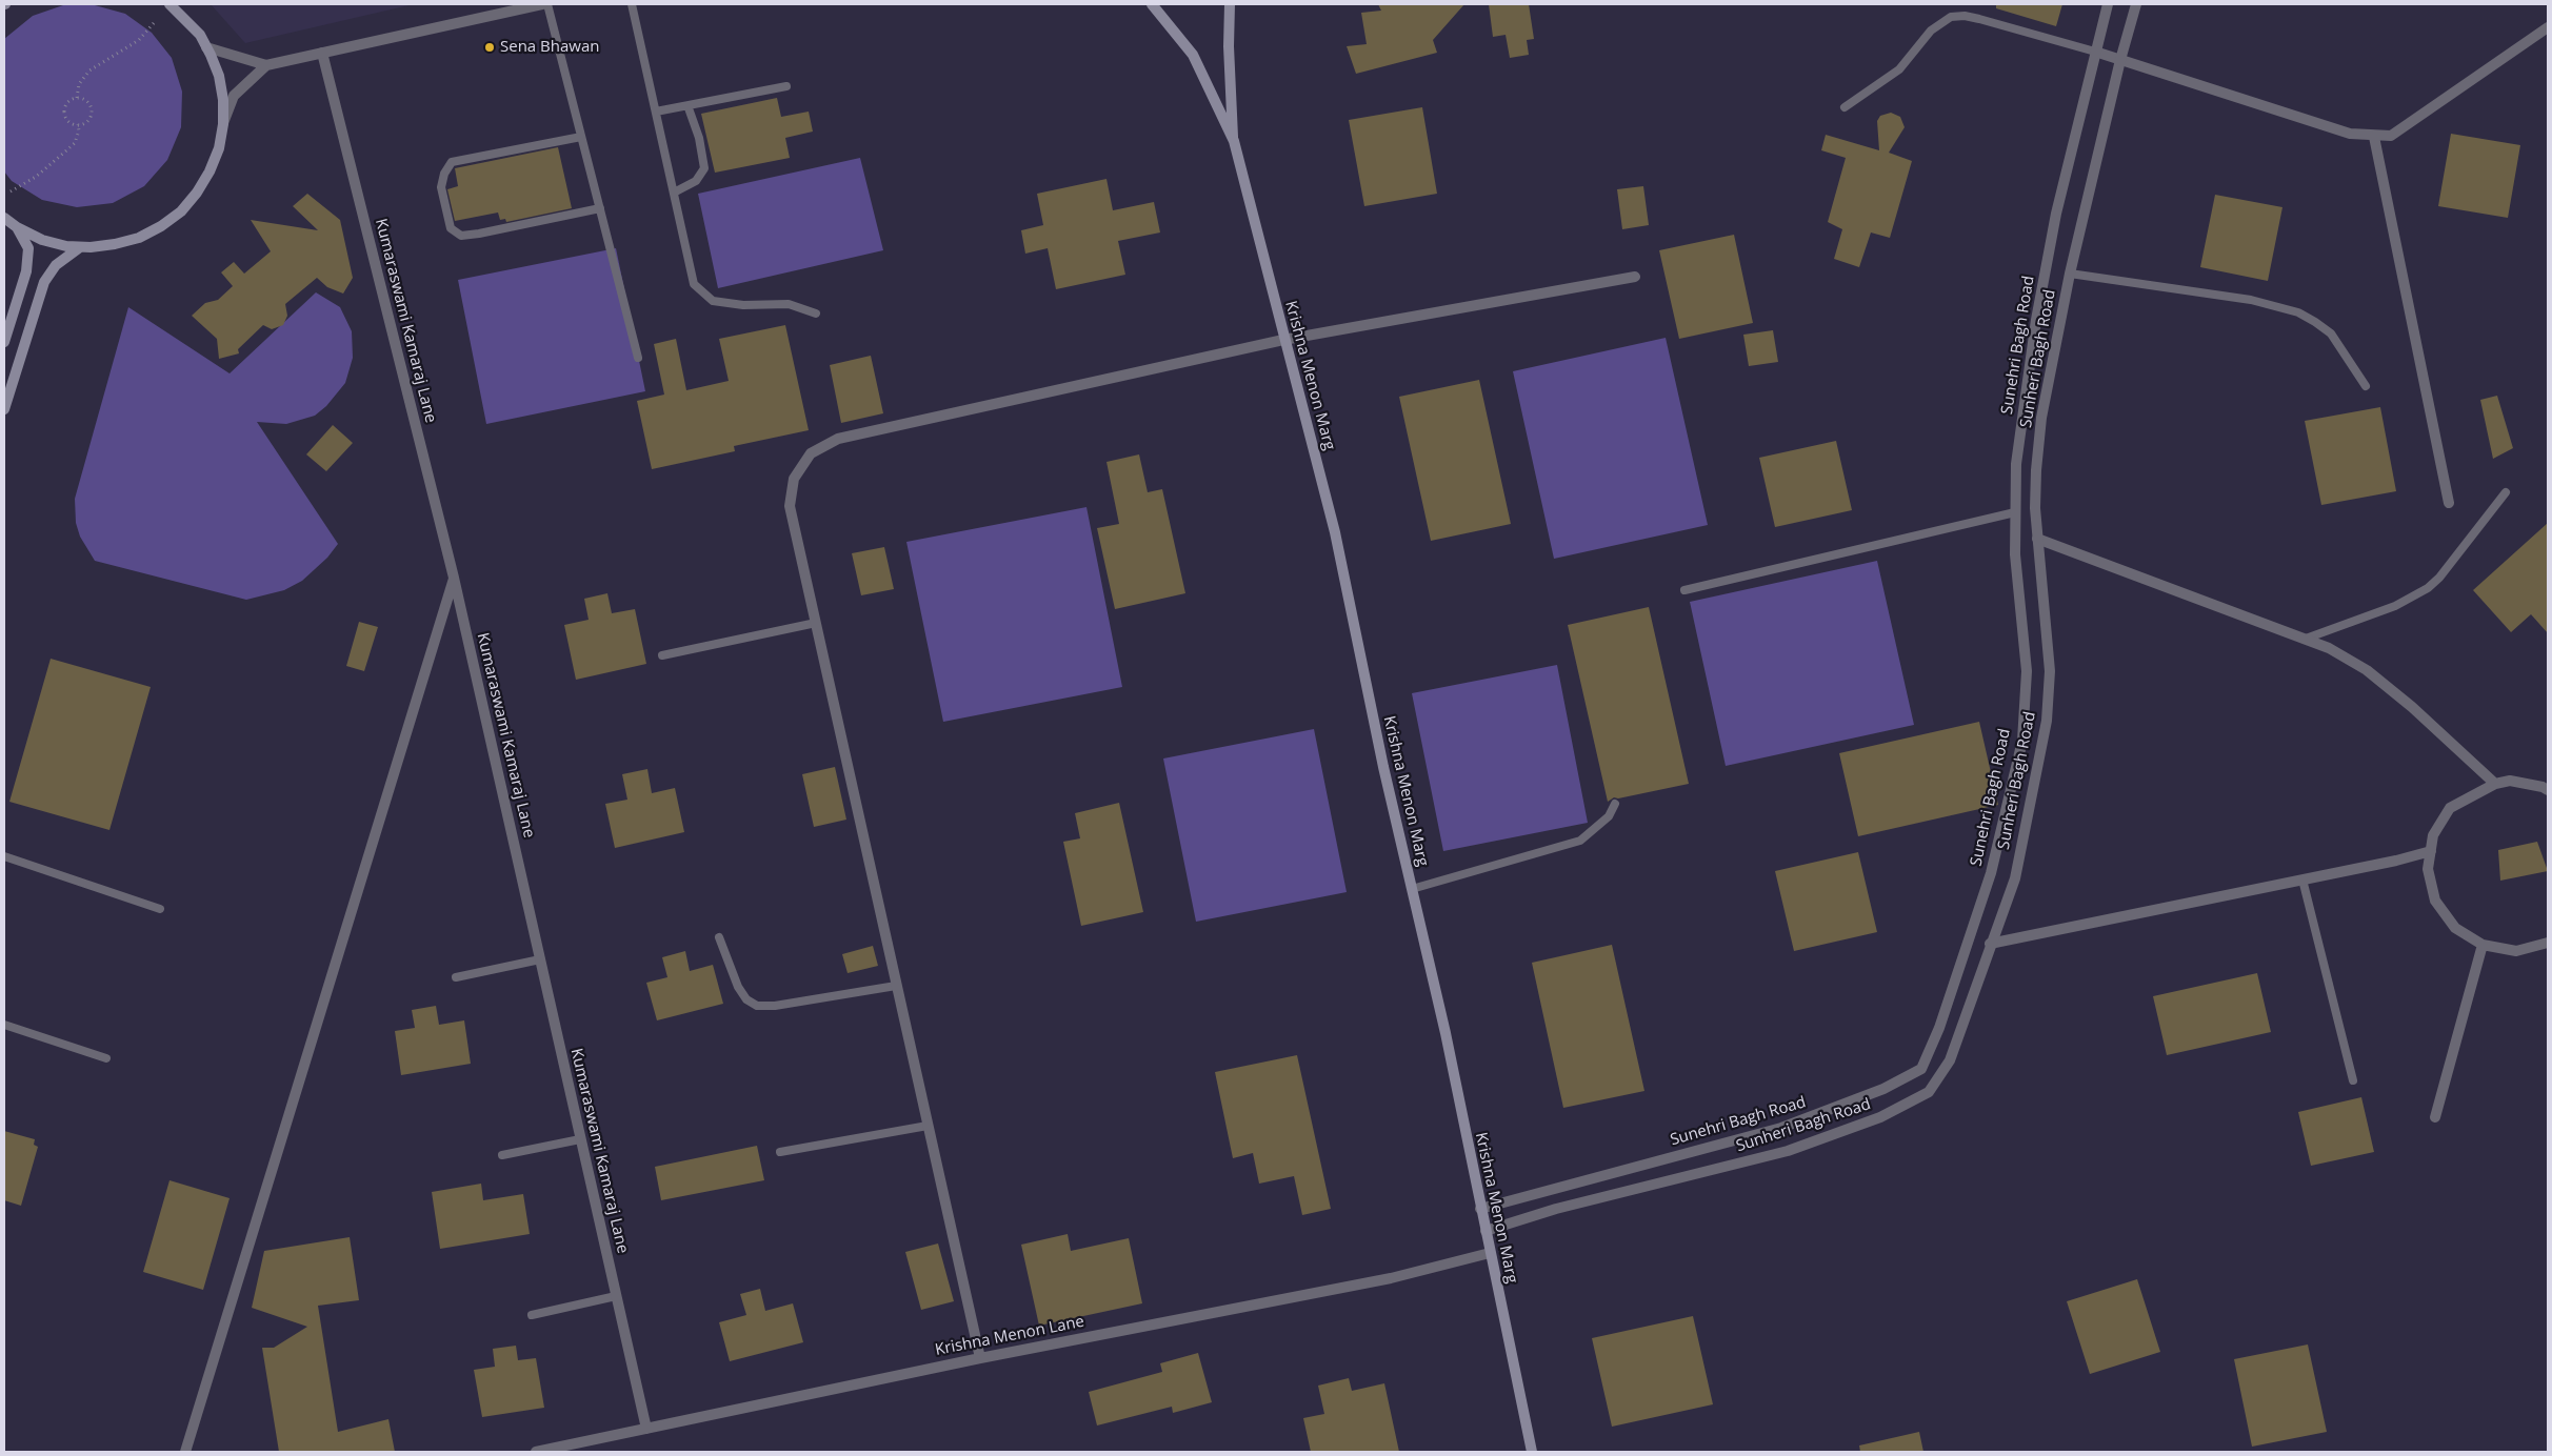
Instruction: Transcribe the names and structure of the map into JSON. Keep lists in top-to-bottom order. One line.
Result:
{"streets":{"main road":["Krishna Menon Marg"],"street":["Kumaraswami Kamaraj Lane","Sunehri Bagh Road","Sunheri Bagh Road","Krishna Menon Lane"]},"crossings":[["Kumaraswami Kamaraj Lane","Krishna Menon Lane"],["Sunehri Bagh Road","Krishna Menon Marg"],["Sunheri Bagh Road","Krishna Menon Marg"],["Krishna Menon Marg","Krishna Menon Lane"]],"places":["Sena Bhawan"]}
